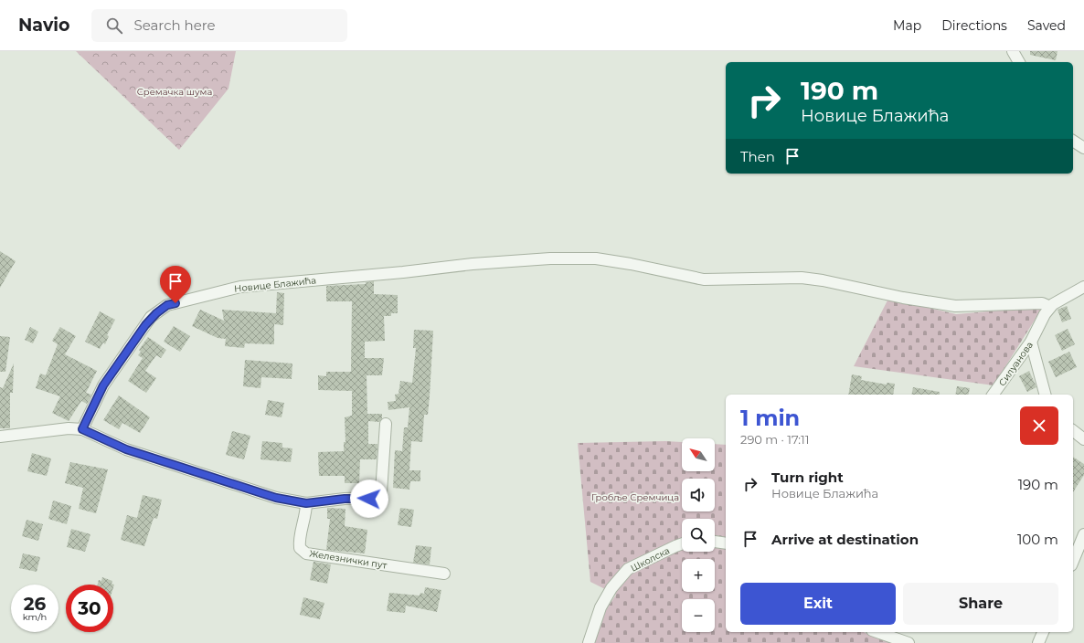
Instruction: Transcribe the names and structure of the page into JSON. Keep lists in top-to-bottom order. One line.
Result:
{"streets":{"street":["Новице Блажића","Силуанова","Железнички пут","Школска"]},"crossings":[["Новице Блажића","Силуанова"]],"parks":["Сремачка шума","Гробље Сремчица"],"north":"top left","page":{"header":"Navio","search":"Search here","nav":["Map","Directions","Saved"],"turn":["190 m","Новице Блажића"],"then":"Then","heading":["1 min","290 m · 17:11"],"map_buttons":["+","−"],"list":[{"name":"Turn right","note":"Новице Блажића","value":"190 m"},{"name":"Arrive at destination","value":"100 m"}],"buttons":["Exit","Share"],"speed":"26 km/h","limit":"30"}}
